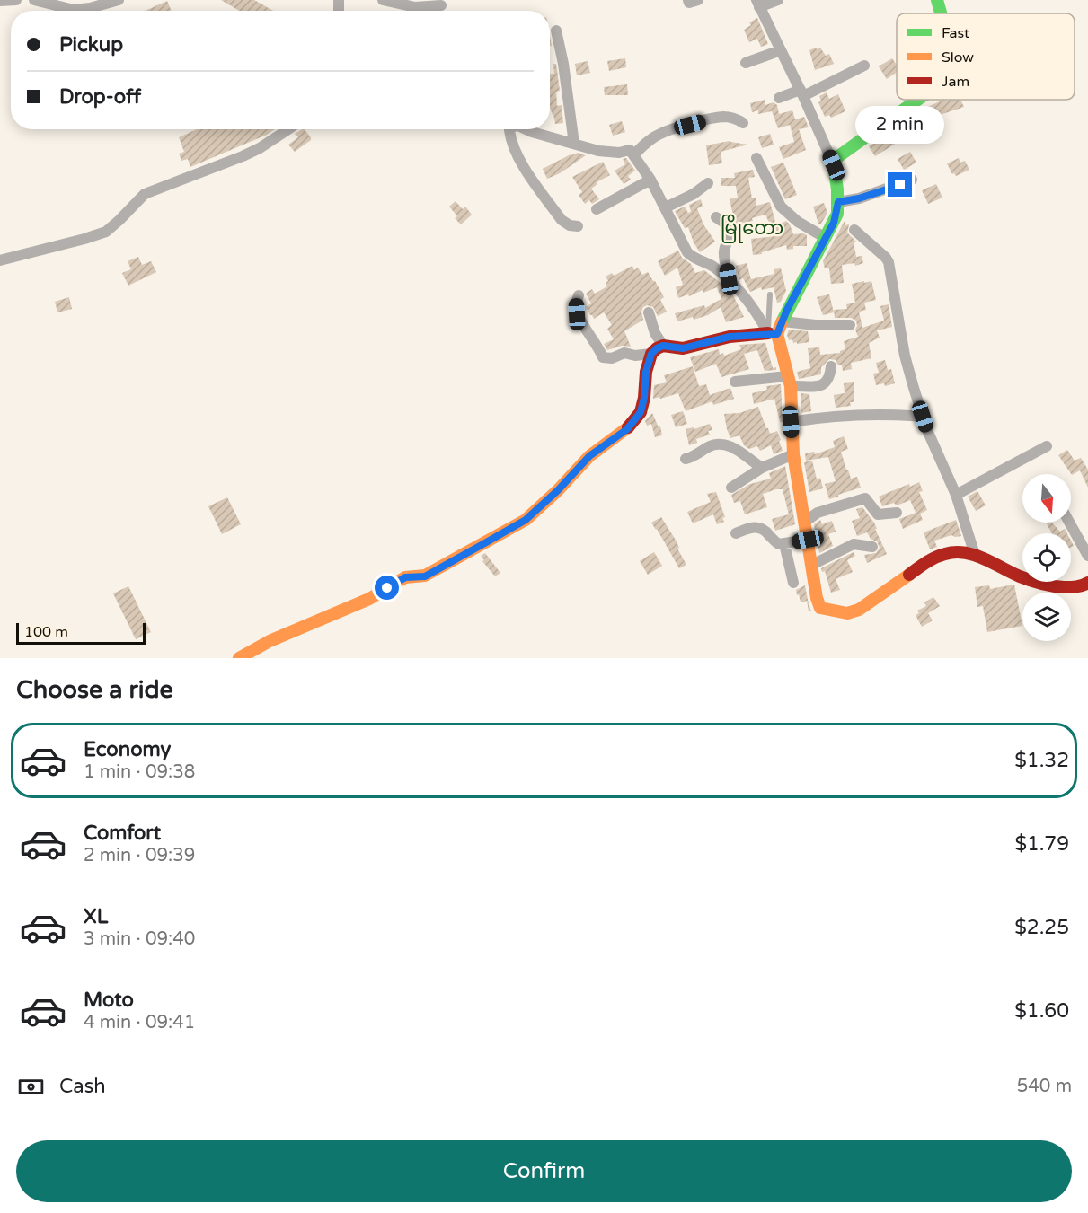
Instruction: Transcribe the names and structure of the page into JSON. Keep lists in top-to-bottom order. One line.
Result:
{"districts":["မြိုတော"],"legend":["Fast","Slow","Jam"],"scale_bar":"100 m","north":"bottom","page":{"banner":["Pickup","Drop-off"],"bubble":"2 min","scale":"100 m","heading":"Choose a ride","list":[{"name":"Economy","note":"1 min · 09:38","value":"$1.32"},{"name":"Comfort","note":"2 min · 09:39","value":"$1.79"},{"name":"XL","note":"3 min · 09:40","value":"$2.25"},{"name":"Moto","note":"4 min · 09:41","value":"$1.60"}],"pay":["Cash","540 m"],"buttons":"Confirm"}}
